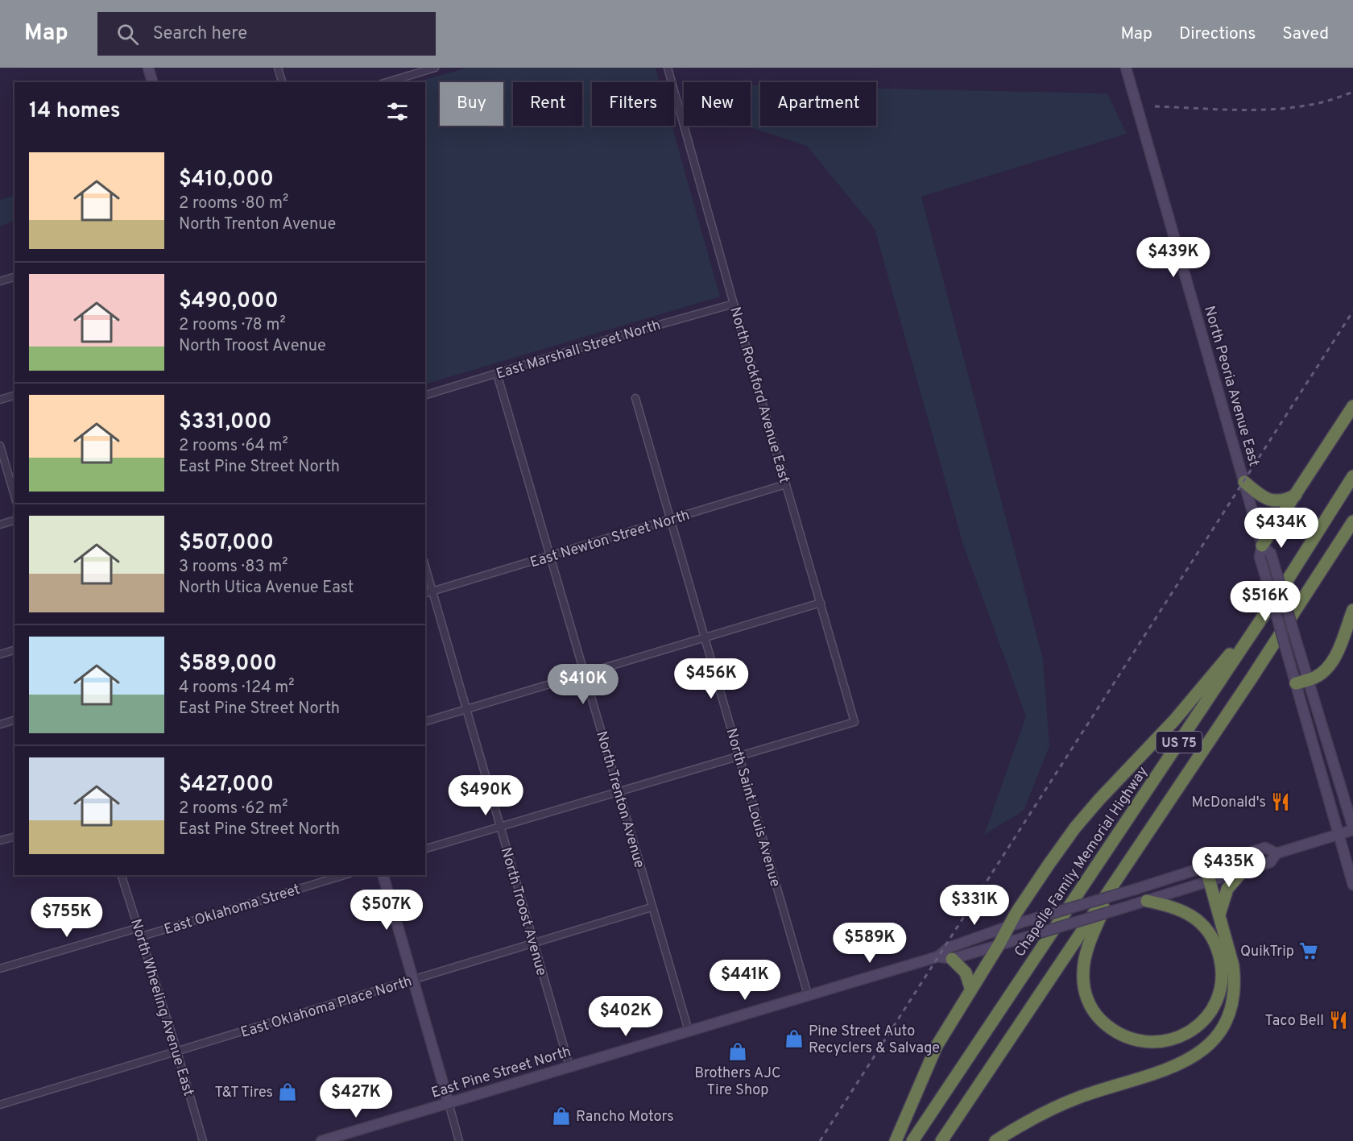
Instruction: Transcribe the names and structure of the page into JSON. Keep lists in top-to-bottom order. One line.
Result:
{"streets":{"highway":["US 75","Chapelle Family Memorial Highway"],"main road":["North Peoria Avenue East","East Pine Street North"],"street":["East Marshall Street North","North Rockford Avenue East","East Newton Street North","North Trenton Avenue","North Saint Louis Avenue","East Oklahoma Street","North Troost Avenue","East Oklahoma Place North","North Wheeling Avenue East"]},"crossings":[["East Marshall Street North","North Rockford Avenue East"],["East Marshall Street North","North Trenton Avenue"],["North Peoria Avenue East","East Pine Street North"],["North Rockford Avenue East","East Newton Street North"],["North Rockford Avenue East","North Saint Louis Avenue"],["East Newton Street North","North Trenton Avenue"],["East Newton Street North","North Saint Louis Avenue"],["East Newton Street North","North Troost Avenue"],["North Trenton Avenue","East Oklahoma Place North"],["North Trenton Avenue","East Pine Street North"],["North Saint Louis Avenue","East Pine Street North"],["East Oklahoma Street","North Wheeling Avenue East"],["North Troost Avenue","East Oklahoma Place North"],["North Troost Avenue","East Pine Street North"],["East Oklahoma Place North","North Wheeling Avenue East"]],"places":{"restaurant":["McDonald's","Taco Bell"],"supermarket":["QuikTrip"],"shop":["Pine Street Auto Recyclers & Salvage","Brothers AJC Tire Shop","T&T Tires","Rancho Motors"]},"page":{"header":"Map","search":"Search here","nav":["Map","Directions","Saved"],"chip":["Buy","Rent","Filters","New","Apartment"],"heading":"14 homes","list":[{"name":"$410,000","note":"2 rooms · 80 m² · North Trenton Avenue"},{"name":"$490,000","note":"2 rooms · 78 m² · North Troost Avenue"},{"name":"$331,000","note":"2 rooms · 64 m² · East Pine Street North"},{"name":"$507,000","note":"3 rooms · 83 m² · North Utica Avenue East"},{"name":"$589,000","note":"4 rooms · 124 m² · East Pine Street North"},{"name":"$427,000","note":"2 rooms · 62 m² · East Pine Street North"}],"price":["$439K","$434K","$516K","$456K","$410K","$490K","$435K","$331K","$507K","$755K","$589K","$441K","$402K","$427K"]}}
